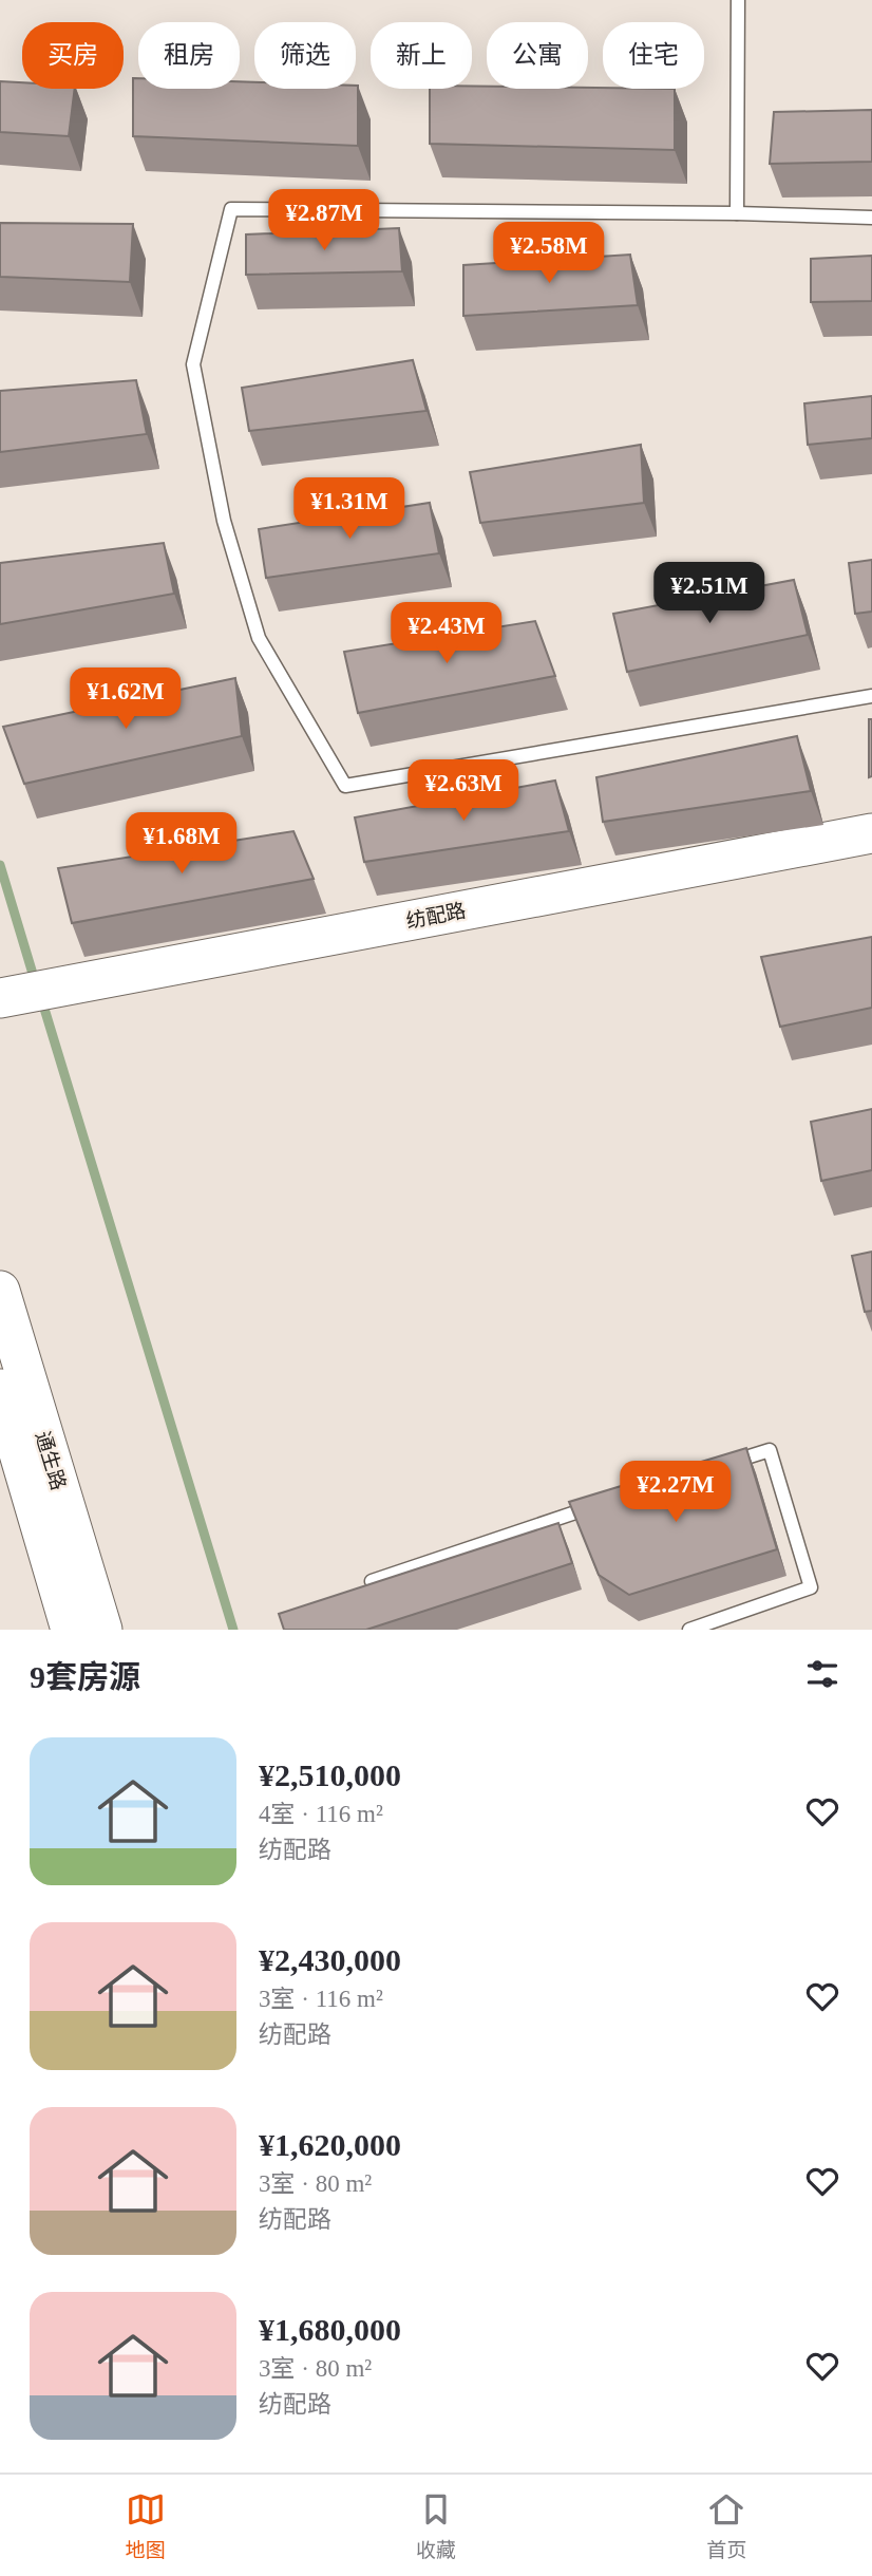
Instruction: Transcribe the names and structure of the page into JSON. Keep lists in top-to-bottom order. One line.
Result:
{"streets":{"street":["纺配路","通生路"]},"page":{"chip":["买房","租房","筛选","新上","公寓","住宅"],"price":["¥2.87M","¥2.58M","¥1.31M","¥2.51M","¥2.43M","¥1.62M","¥2.63M","¥1.68M","¥2.27M"],"heading":"9套房源","list":[{"name":"¥2,510,000","note":"4室 · 116 m² · 纺配路"},{"name":"¥2,430,000","note":"3室 · 116 m² · 纺配路"},{"name":"¥1,620,000","note":"3室 · 80 m² · 纺配路"},{"name":"¥1,680,000","note":"3室 · 80 m² · 纺配路"}],"tabs":["地图","收藏","首页"]}}
